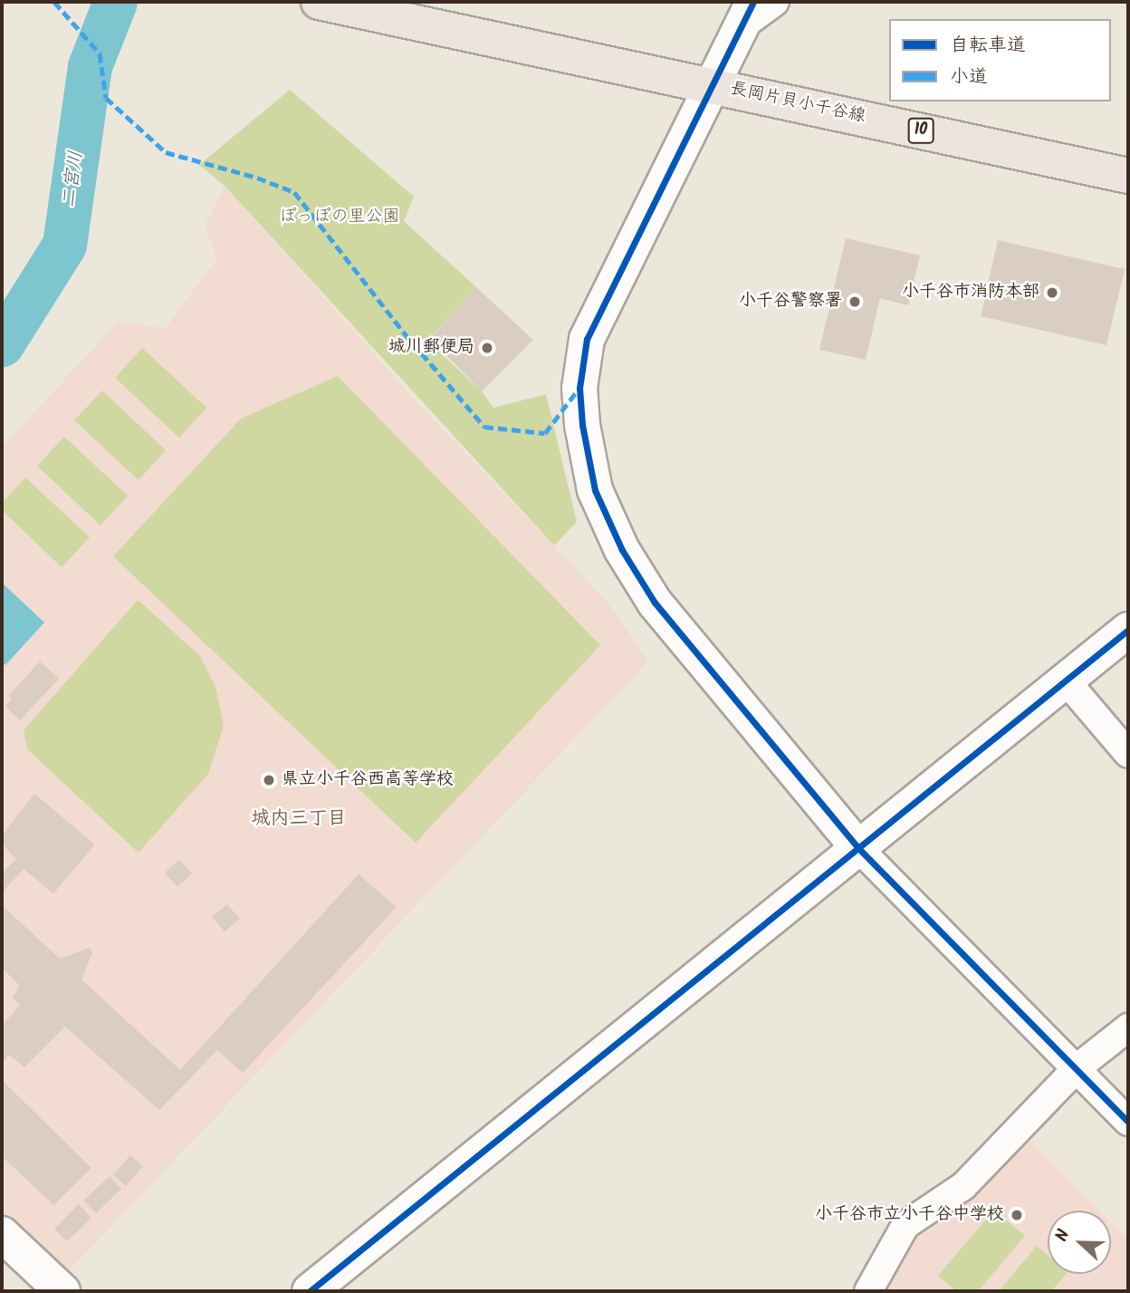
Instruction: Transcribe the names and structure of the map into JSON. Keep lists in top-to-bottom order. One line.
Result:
{"streets":{"main road":["長岡片貝小千谷線","10"]},"districts":["城内三丁目"],"water":["二宮川"],"parks":["ぽっぽの里公園"],"places":["小千谷市消防本部","小千谷警察署","城川郵便局","県立小千谷西高等学校","小千谷市立小千谷中学校"],"legend":["自転車道","小道"],"north":"left"}
